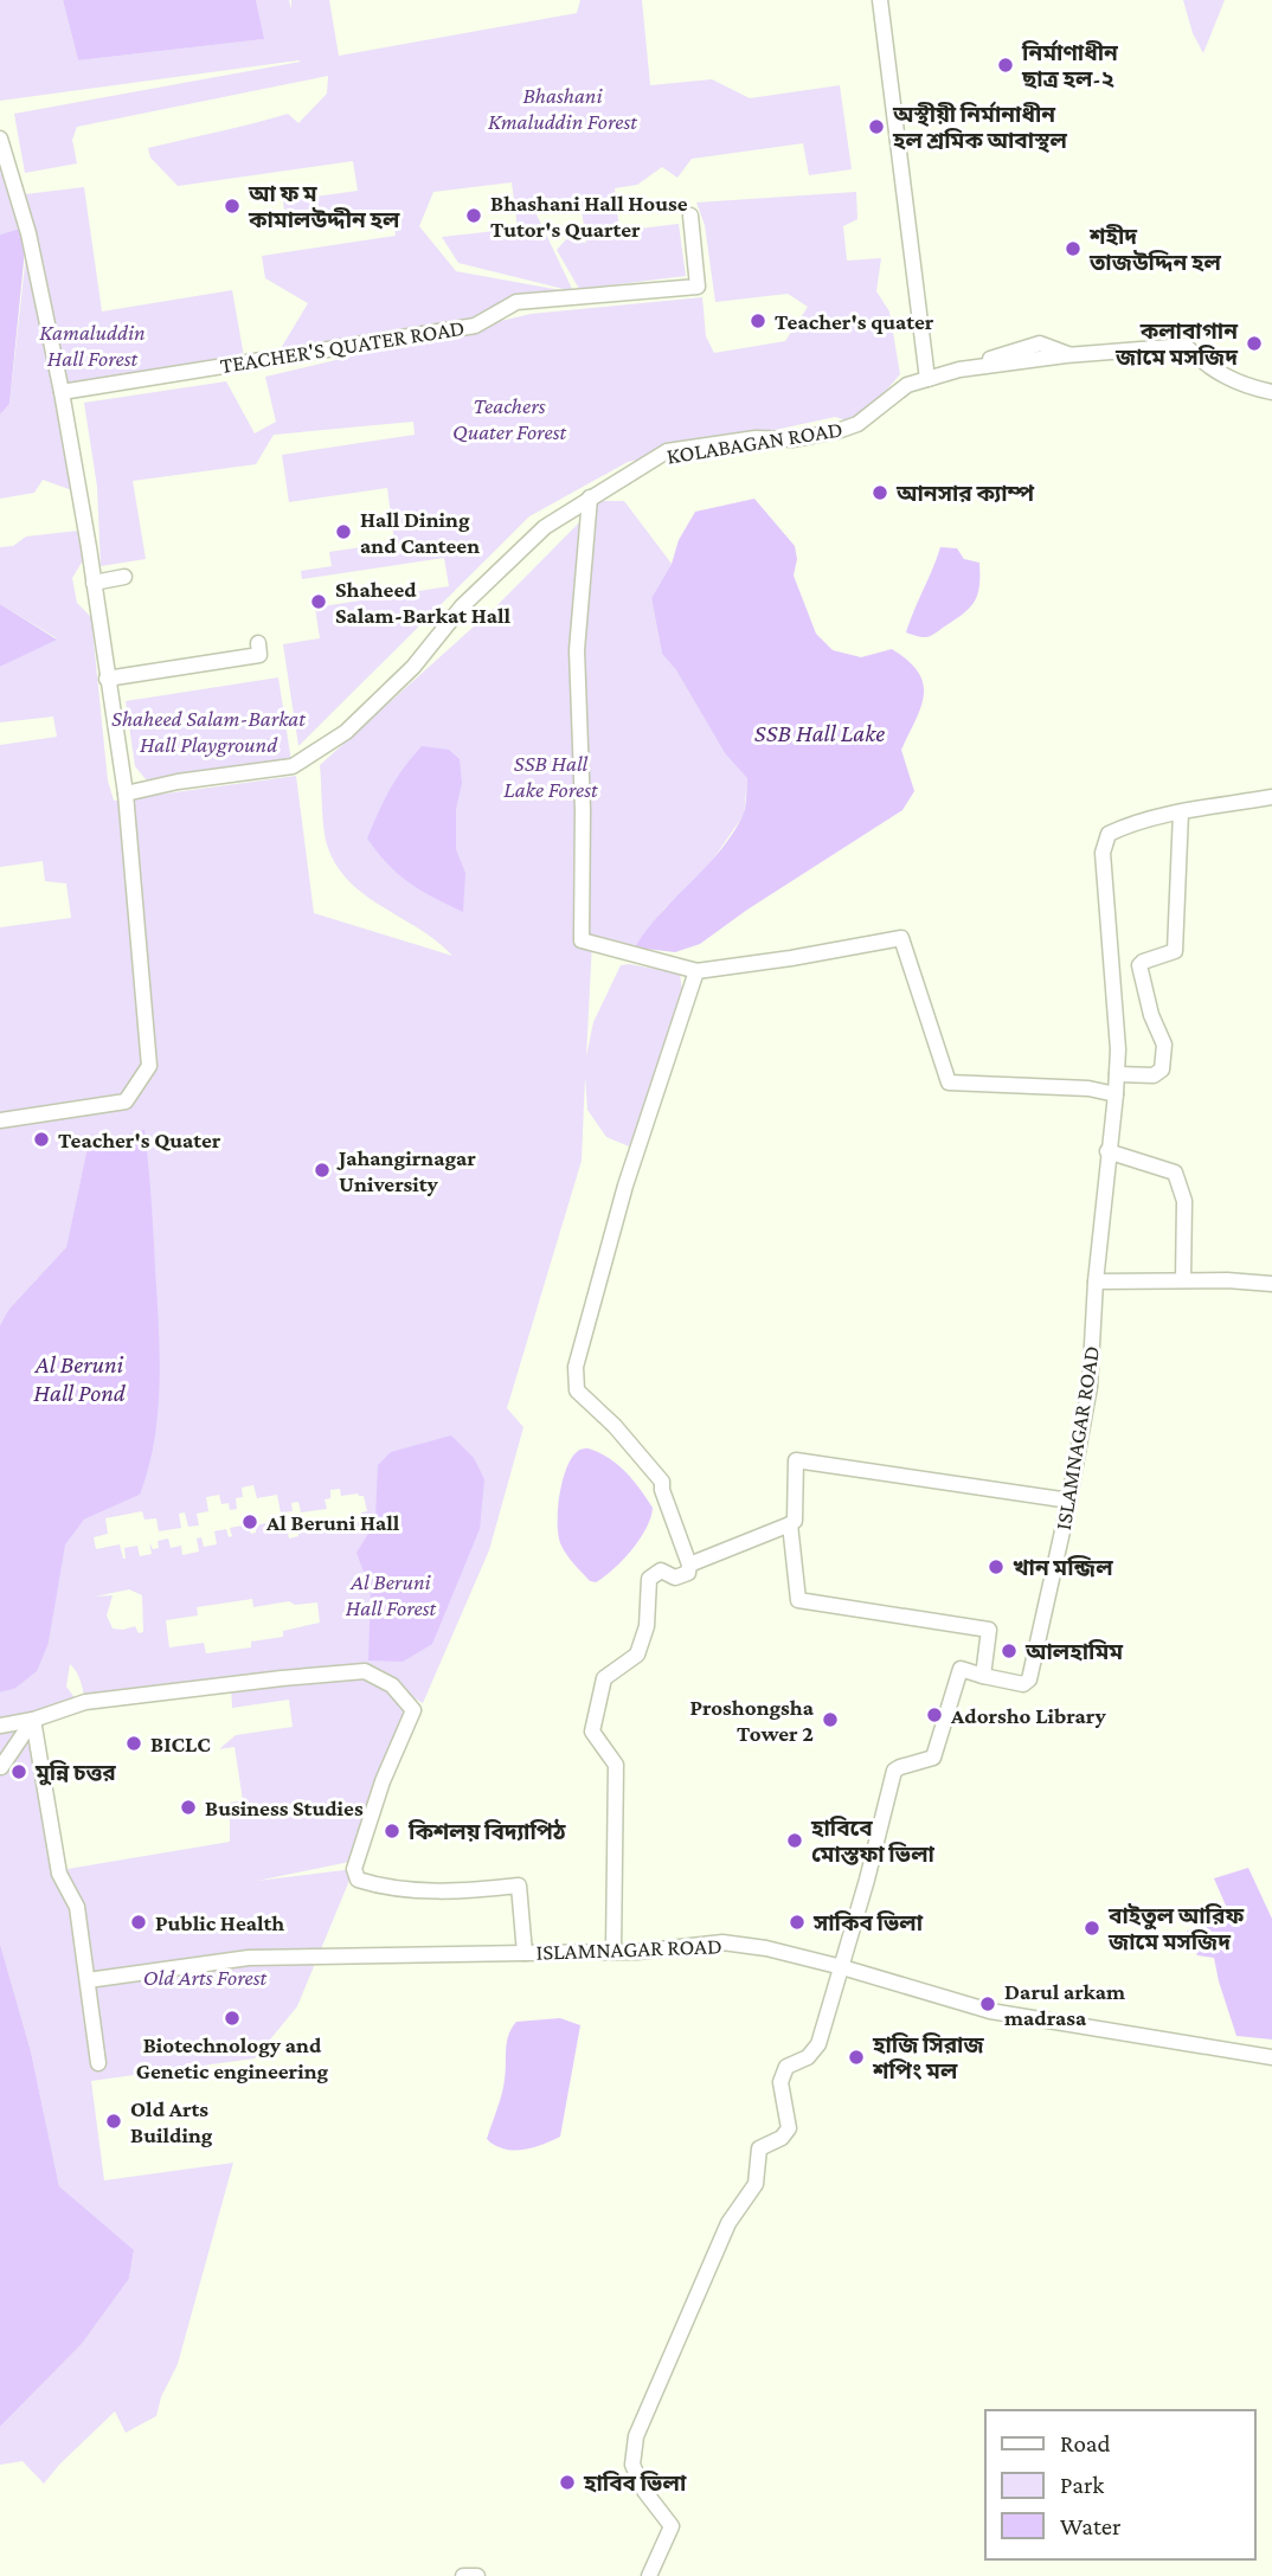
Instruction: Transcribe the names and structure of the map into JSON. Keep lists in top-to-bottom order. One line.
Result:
{"streets":{"street":["TEACHER'S QUATER ROAD","KOLABAGAN ROAD","ISLAMNAGAR ROAD"]},"water":["SSB Hall Lake","Al Beruni Hall Pond"],"parks":["Bhashani Kmaluddin Forest","Kamaluddin Hall Forest","Teachers Quater Forest","Shaheed Salam-Barkat Hall Playground","SSB Hall Lake Forest","Al Beruni Hall Forest","Old Arts Forest"],"places":["নির্মাণাধীন ছাত্র হল-২","অস্থীয়ী নির্মানাধীন হল শ্রমিক আবাস্থল","আ ফ ম কামালউদ্দীন হল","Bhashani Hall House Tutor's Quarter","শহীদ তাজউদ্দিন হল","Teacher's quater","কলাবাগান জামে মসজিদ","আনসার ক্যাম্প","Hall Dining and Canteen","Shaheed Salam-Barkat Hall","Teacher's Quater","Jahangirnagar University","Al Beruni Hall","খান মন্জিল","আলহামিম","Adorsho Library","Proshongsha Tower 2","BICLC","মুন্নি চত্তর","Business Studies","কিশলয় বিদ্যাপিঠ","হাবিবে মোস্তফা ভিলা","Public Health","সাকিব ভিলা","বাইতুল আরিফ জামে মসজিদ","Darul arkam madrasa","Biotechnology and Genetic engineering","হাজি সিরাজ শপিং মল","Old Arts Building","হাবিব ভিলা"],"legend":["Road","Park","Water"]}
